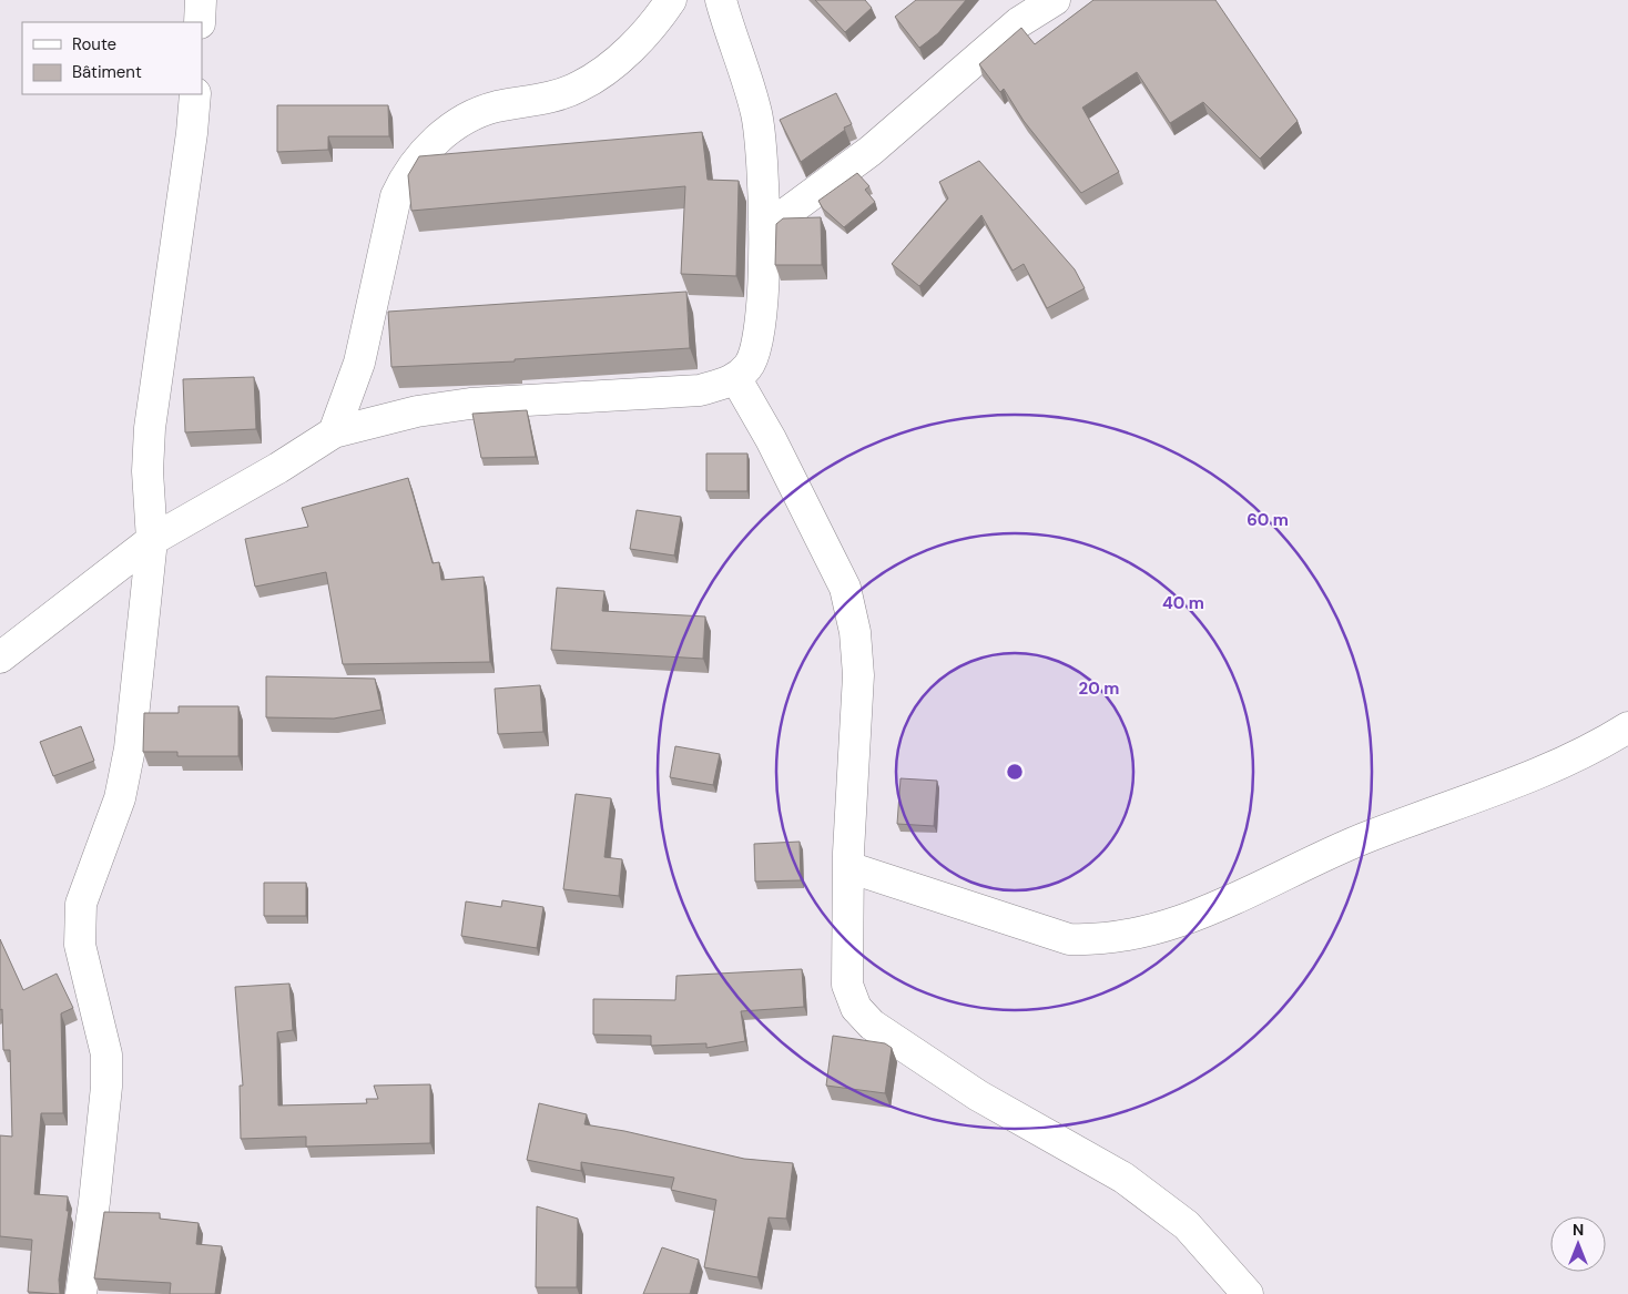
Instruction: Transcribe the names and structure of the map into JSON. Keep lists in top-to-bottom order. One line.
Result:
{"legend":["Route","Bâtiment"],"north":"top","rings":["60 m","40 m","20 m"]}
